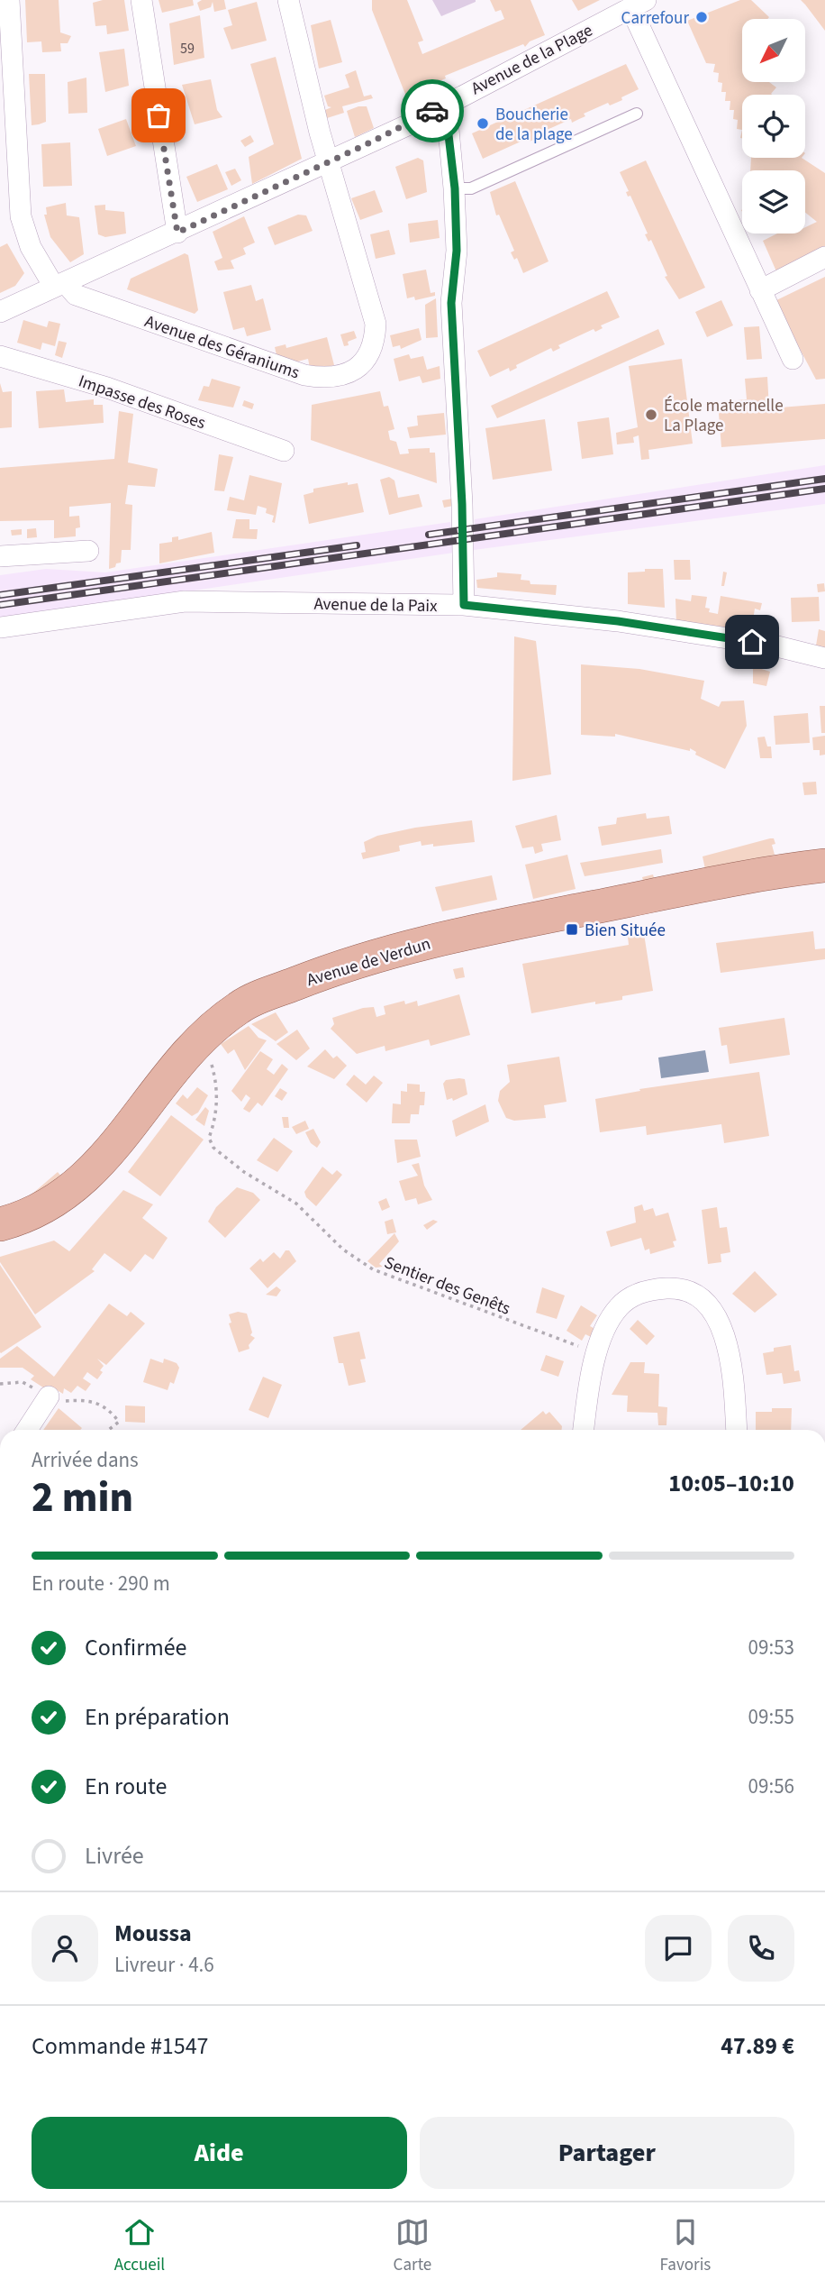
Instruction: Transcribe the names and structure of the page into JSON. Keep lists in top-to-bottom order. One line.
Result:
{"streets":{"main road":["Avenue de Verdun"],"street":["Avenue de la Plage","Avenue des Géraniums","Impasse des Roses","Avenue de la Paix"],"path":["Sentier des Genêts"]},"crossings":[["Avenue de la Plage","Avenue des Géraniums"],["Avenue de Verdun","Sentier des Genêts"]],"places":{"other":["Carrefour","Boucherie de la plage","École maternelle La Plage"],"transit":["Bien Située"]},"house_numbers":["59"],"north":"bottom left","page":{"heading":["2 min","Arrivée dans","10:05–10:10"],"panel":["Moussa","Livreur · 4.6","Commande #1547","47.89 €"],"bar":"En route · 290 m","list":[["Confirmée","09:53"],["En préparation","09:55"],["En route","09:56"],"Livrée"],"buttons":["Aide","Partager"],"tabs":["Accueil","Carte","Favoris"]}}
